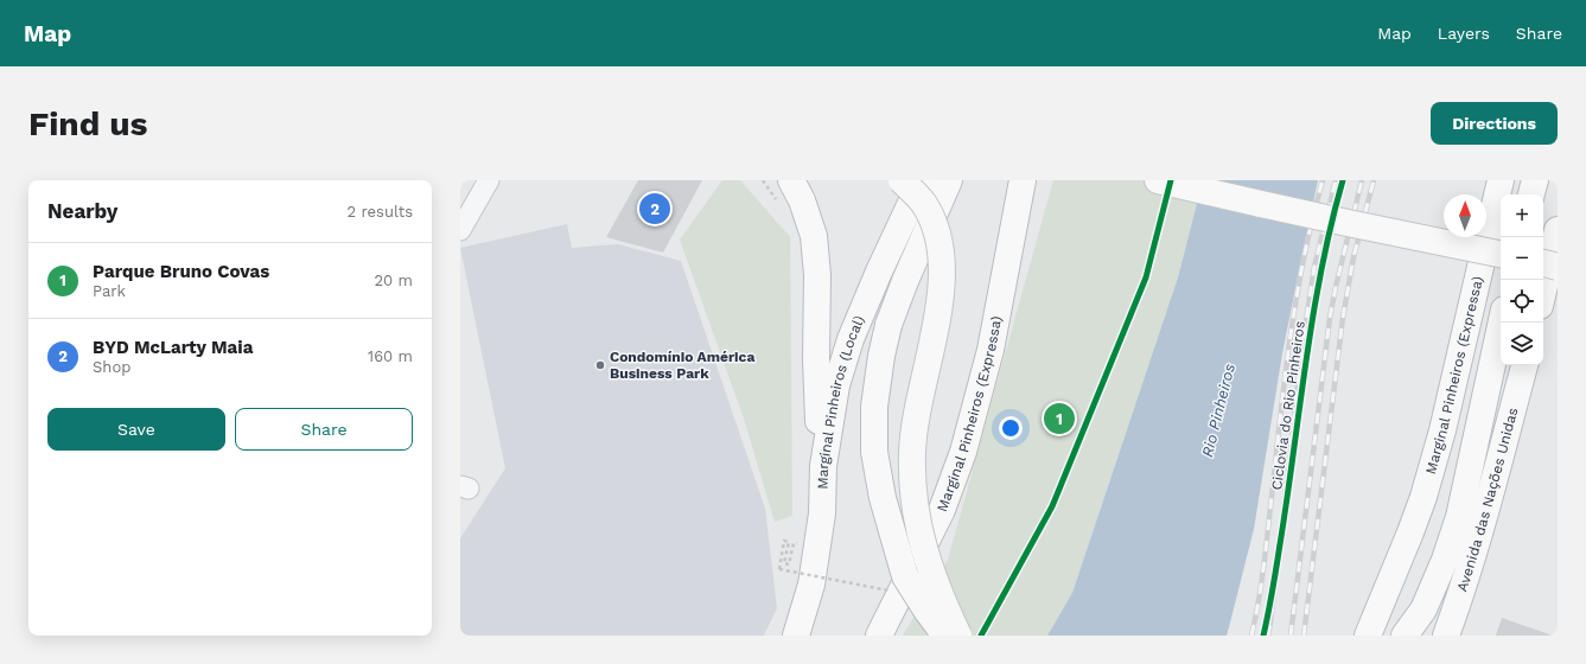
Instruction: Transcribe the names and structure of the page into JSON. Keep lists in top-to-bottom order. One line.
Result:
{"streets":{"main road":["Marginal Pinheiros (Expressa)","Marginal Pinheiros (Local)","Avenida das Nações Unidas"],"cycle path":["Ciclovia do Rio Pinheiros"]},"water":["Rio Pinheiros"],"places":["Condomínio América Business Park"],"north":"top","page":{"header":"Map","nav":["Map","Layers","Share"],"buttons":["Directions",["Save","Share"]],"title":"Find us","heading":["Nearby","2 results"],"pins":["2","1"],"map_buttons":["+","−"],"list":[{"mark":"1","name":"Parque Bruno Covas","note":"Park","value":"20 m"},{"mark":"2","name":"BYD McLarty Maia","note":"Shop","value":"160 m"}]}}
